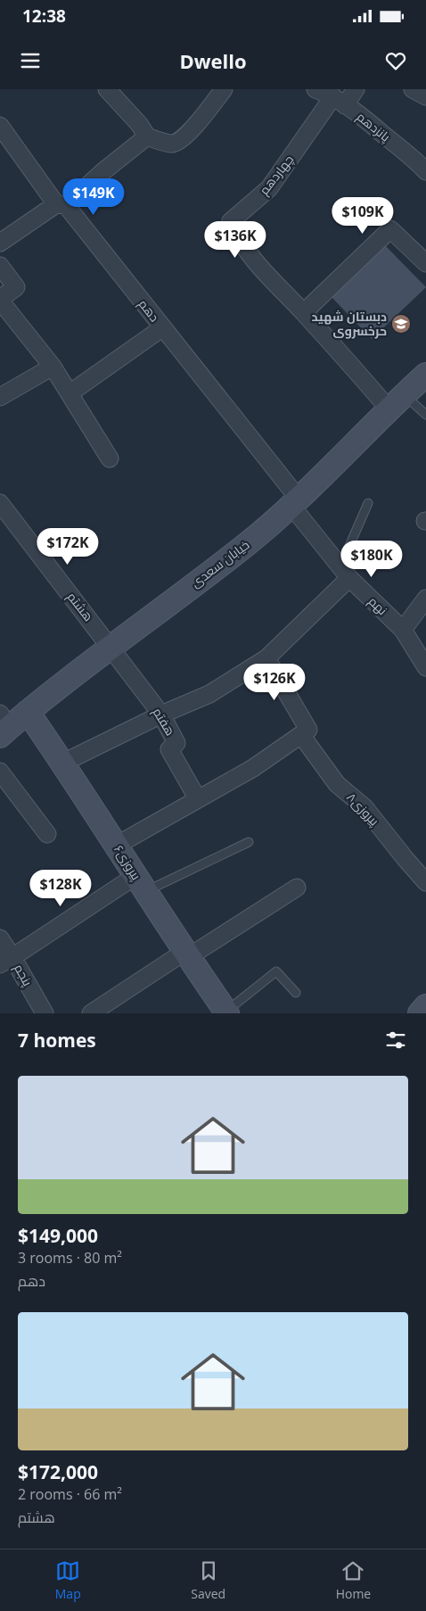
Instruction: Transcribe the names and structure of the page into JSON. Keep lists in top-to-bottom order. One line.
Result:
{"streets":{"street":["پانزدهم","چهاردهم","دهم","خیابان سعدی","نهم","هشتم","هفتم","پیروزی۸","پیروزی۶","پنجم"]},"crossings":[["پانزدهم","چهاردهم"],["چهاردهم","خیابان سعدی"],["دهم","خیابان سعدی"],["دهم","نهم"],["خیابان سعدی","نهم"],["خیابان سعدی","هشتم"],["خیابان سعدی","هفتم"],["خیابان سعدی","پیروزی۶"],["هشتم","هفتم"]],"places":{"school or university":["دبستان شهید حرخسروی"]},"page":{"status":"12:38","header":"Dwello","price":["$149K","$109K","$136K","$172K","$180K","$126K","$128K"],"heading":"7 homes","list":[{"name":"$149,000","note":"3 rooms · 80 m² · دهم"},{"name":"$172,000","note":"2 rooms · 66 m² · هشتم"}],"tabs":["Map","Saved","Home"]}}
